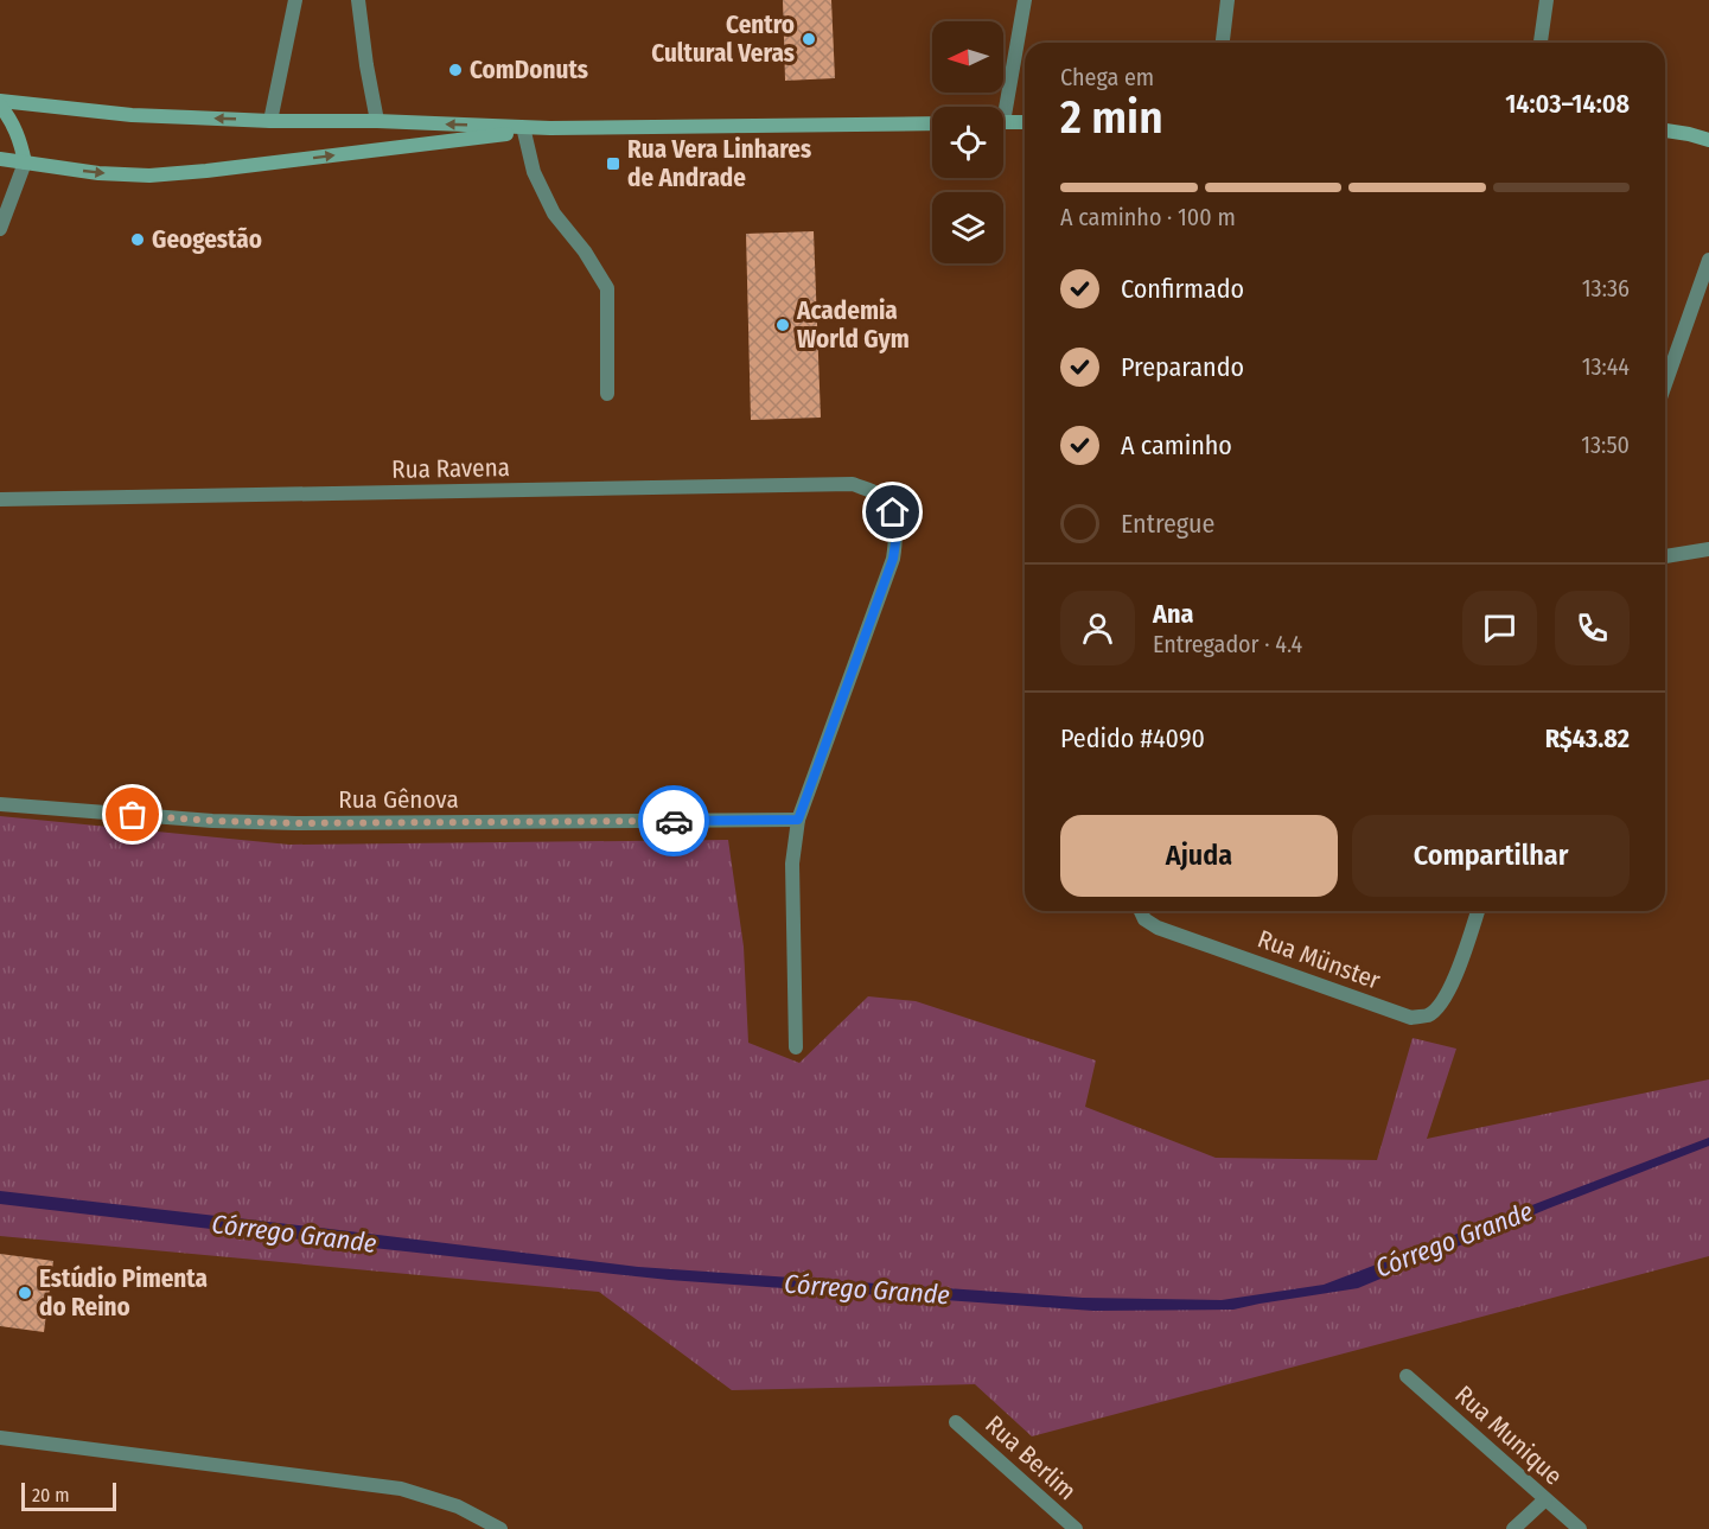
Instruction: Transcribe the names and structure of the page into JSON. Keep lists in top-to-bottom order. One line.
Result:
{"streets":{"street":["Rua Ravena","Rua Gênova","Rua Münster","Rua Munique","Rua Berlim"]},"crossings":[["Rua Ravena","Rua Gênova"]],"water":["Córrego Grande"],"places":{"other":["Centro Cultural Veras","ComDonuts","Geogestão","Academia World Gym","Estúdio Pimenta do Reino"],"transit":["Rua Vera Linhares de Andrade"]},"scale_bar":"20 m","north":"left","page":{"heading":["2 min","Chega em","14:03–14:08"],"panel":["Ana","Entregador · 4.4","Pedido #4090","R$43.82"],"bar":"A caminho · 100 m","list":[["Confirmado","13:36"],["Preparando","13:44"],["A caminho","13:50"],"Entregue"],"buttons":["Ajuda","Compartilhar"],"scale":"20 m"}}
